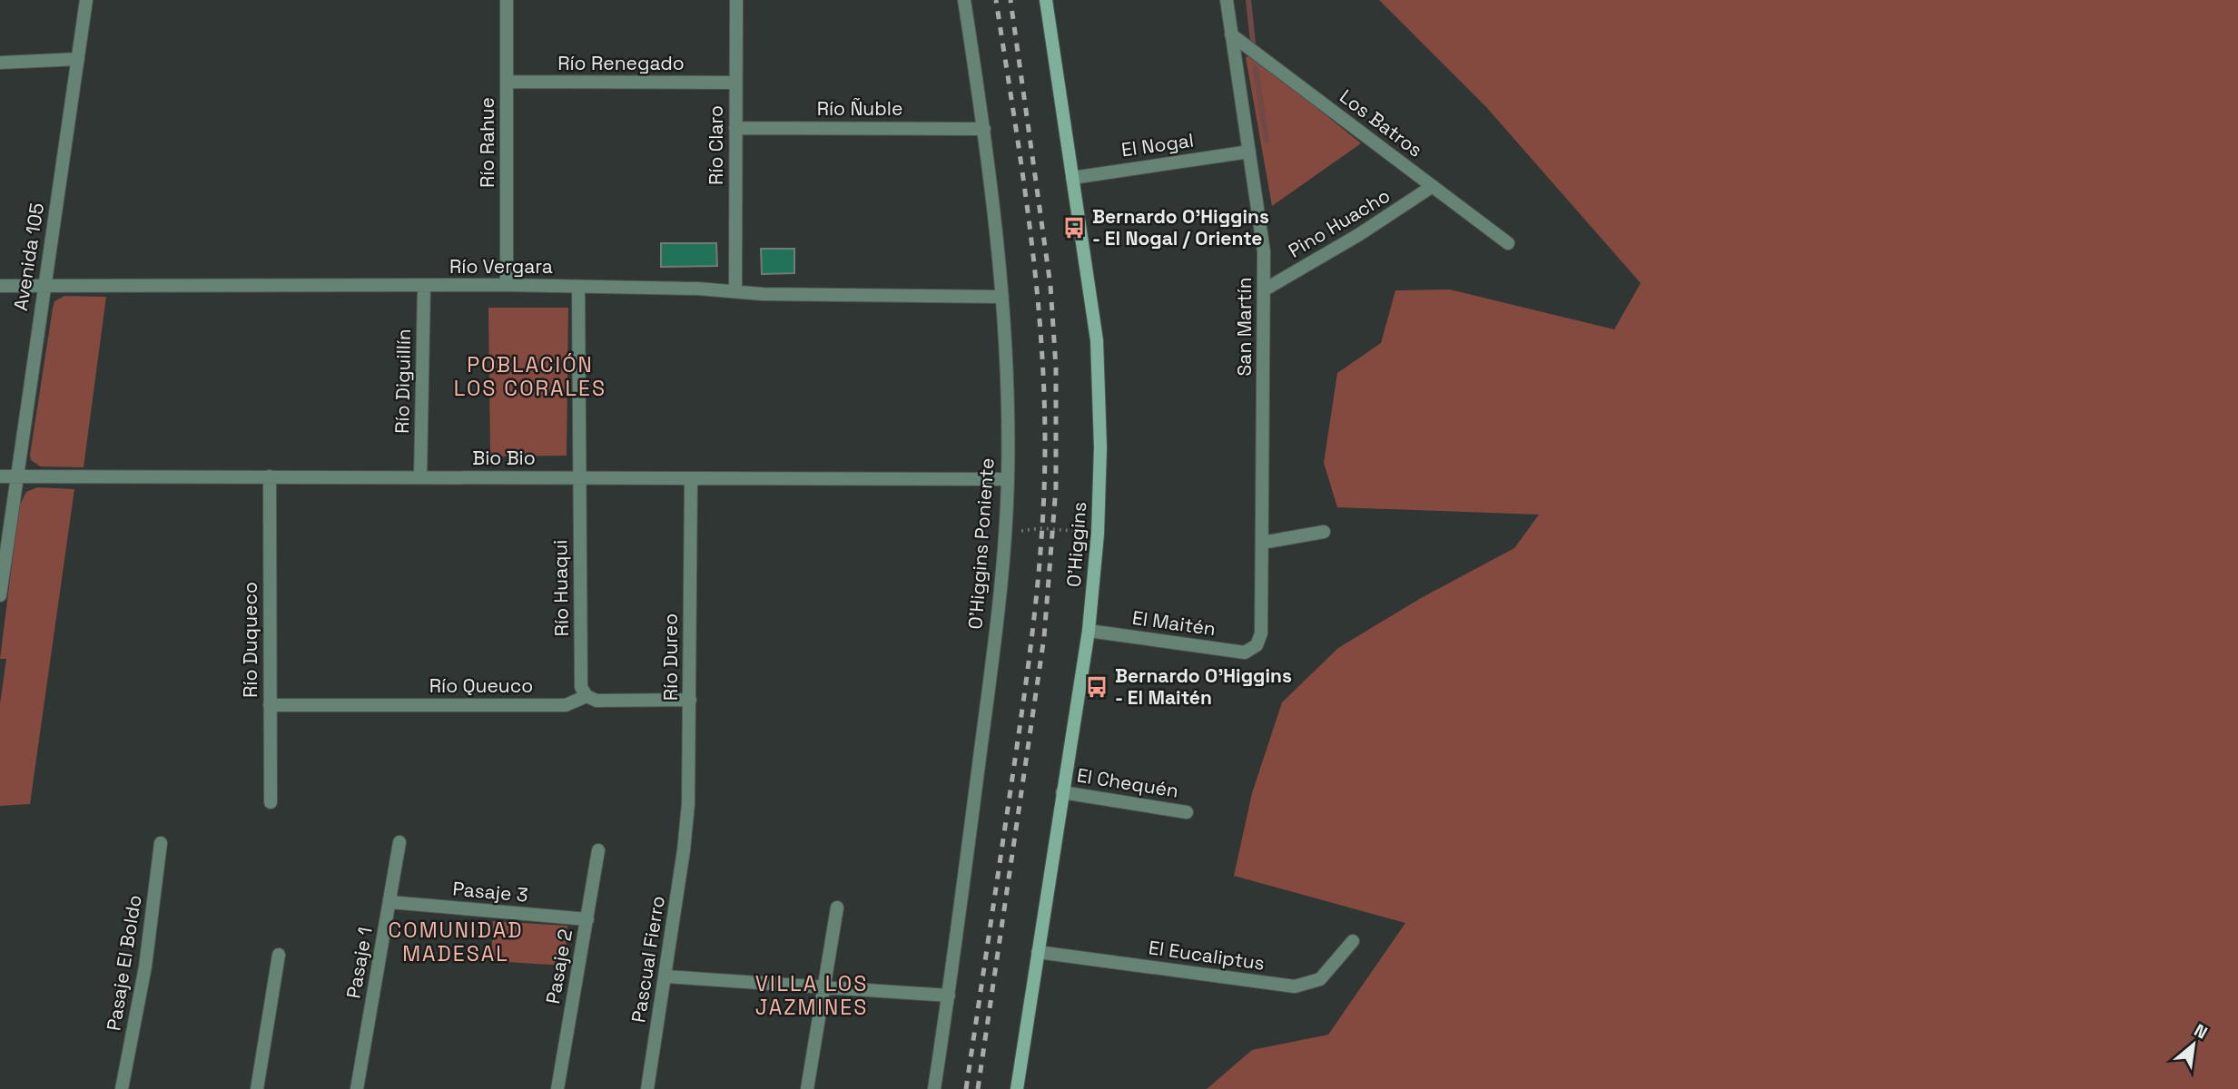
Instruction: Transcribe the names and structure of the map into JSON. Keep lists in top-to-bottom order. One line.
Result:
{"streets":{"street":["Río Renegado","Río Ñuble","Los Batros","Río Rahue","Río Claro","El Nogal","Pino Huacho","Avenida 105","Río Vergara","San Martín","Río Diguillín","Bio Bio","O'Higgins Poniente","O'Higgins","Río Huaqui","El Maitén","Río Duqueco","Río Dureo","Río Queuco","El Chequén","Pasaje 3","El Eucaliptus","Pascual Fierro","Pasaje El Boldo","Pasaje 1","Pasaje 2"]},"crossings":[["Río Renegado","Río Rahue"],["Río Renegado","Río Claro"],["Río Ñuble","Río Claro"],["Río Ñuble","O'Higgins Poniente"],["Los Batros","Pino Huacho"],["Los Batros","San Martín"],["Río Rahue","Río Vergara"],["Río Claro","Río Vergara"],["El Nogal","San Martín"],["El Nogal","O'Higgins"],["Pino Huacho","San Martín"],["Avenida 105","Río Vergara"],["Avenida 105","Bio Bio"],["Río Vergara","Río Diguillín"],["Río Vergara","O'Higgins Poniente"],["Río Vergara","Río Huaqui"],["San Martín","El Maitén"],["Río Diguillín","Bio Bio"],["Bio Bio","O'Higgins Poniente"],["Bio Bio","Río Huaqui"],["Bio Bio","Río Duqueco"],["Bio Bio","Río Dureo"],["O'Higgins","El Maitén"],["O'Higgins","El Chequén"],["O'Higgins","El Eucaliptus"],["Río Huaqui","Río Queuco"],["Río Duqueco","Río Queuco"],["Río Dureo","Río Queuco"],["Río Dureo","Pascual Fierro"],["Pasaje 3","Pasaje 1"],["Pasaje 3","Pasaje 2"]],"districts":["POBLACIÓN LOS CORALES","COMUNIDAD MADESAL","VILLA LOS JAZMINES"],"places":{"bus stop":["Bernardo O'Higgins - El Nogal / Oriente","Bernardo O'Higgins - El Maitén"]},"north":"top right"}
